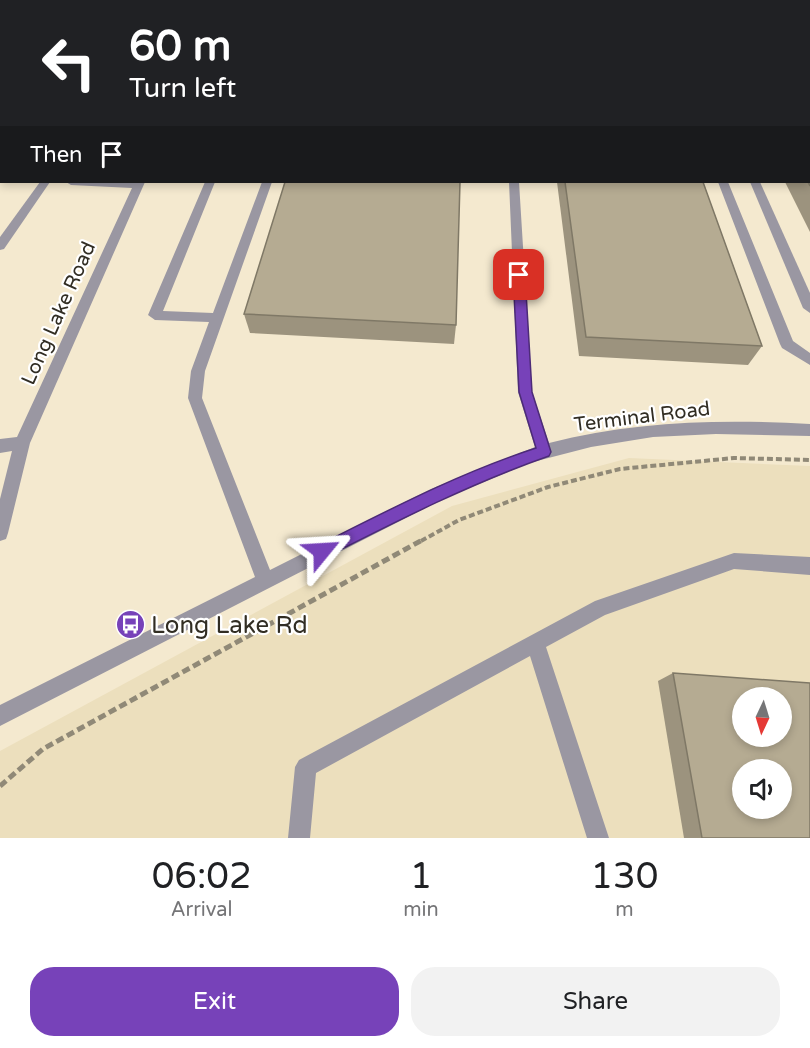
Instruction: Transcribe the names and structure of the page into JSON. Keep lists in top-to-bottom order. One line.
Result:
{"streets":{"street":["Long Lake Road","Terminal Road"]},"places":{"bus stop":["Long Lake Rd"]},"north":"bottom","page":{"turn":["60 m","Turn left"],"then":"Then","eta":["06:02","Arrival","1","min","130","m"],"buttons":["Exit","Share"]}}
